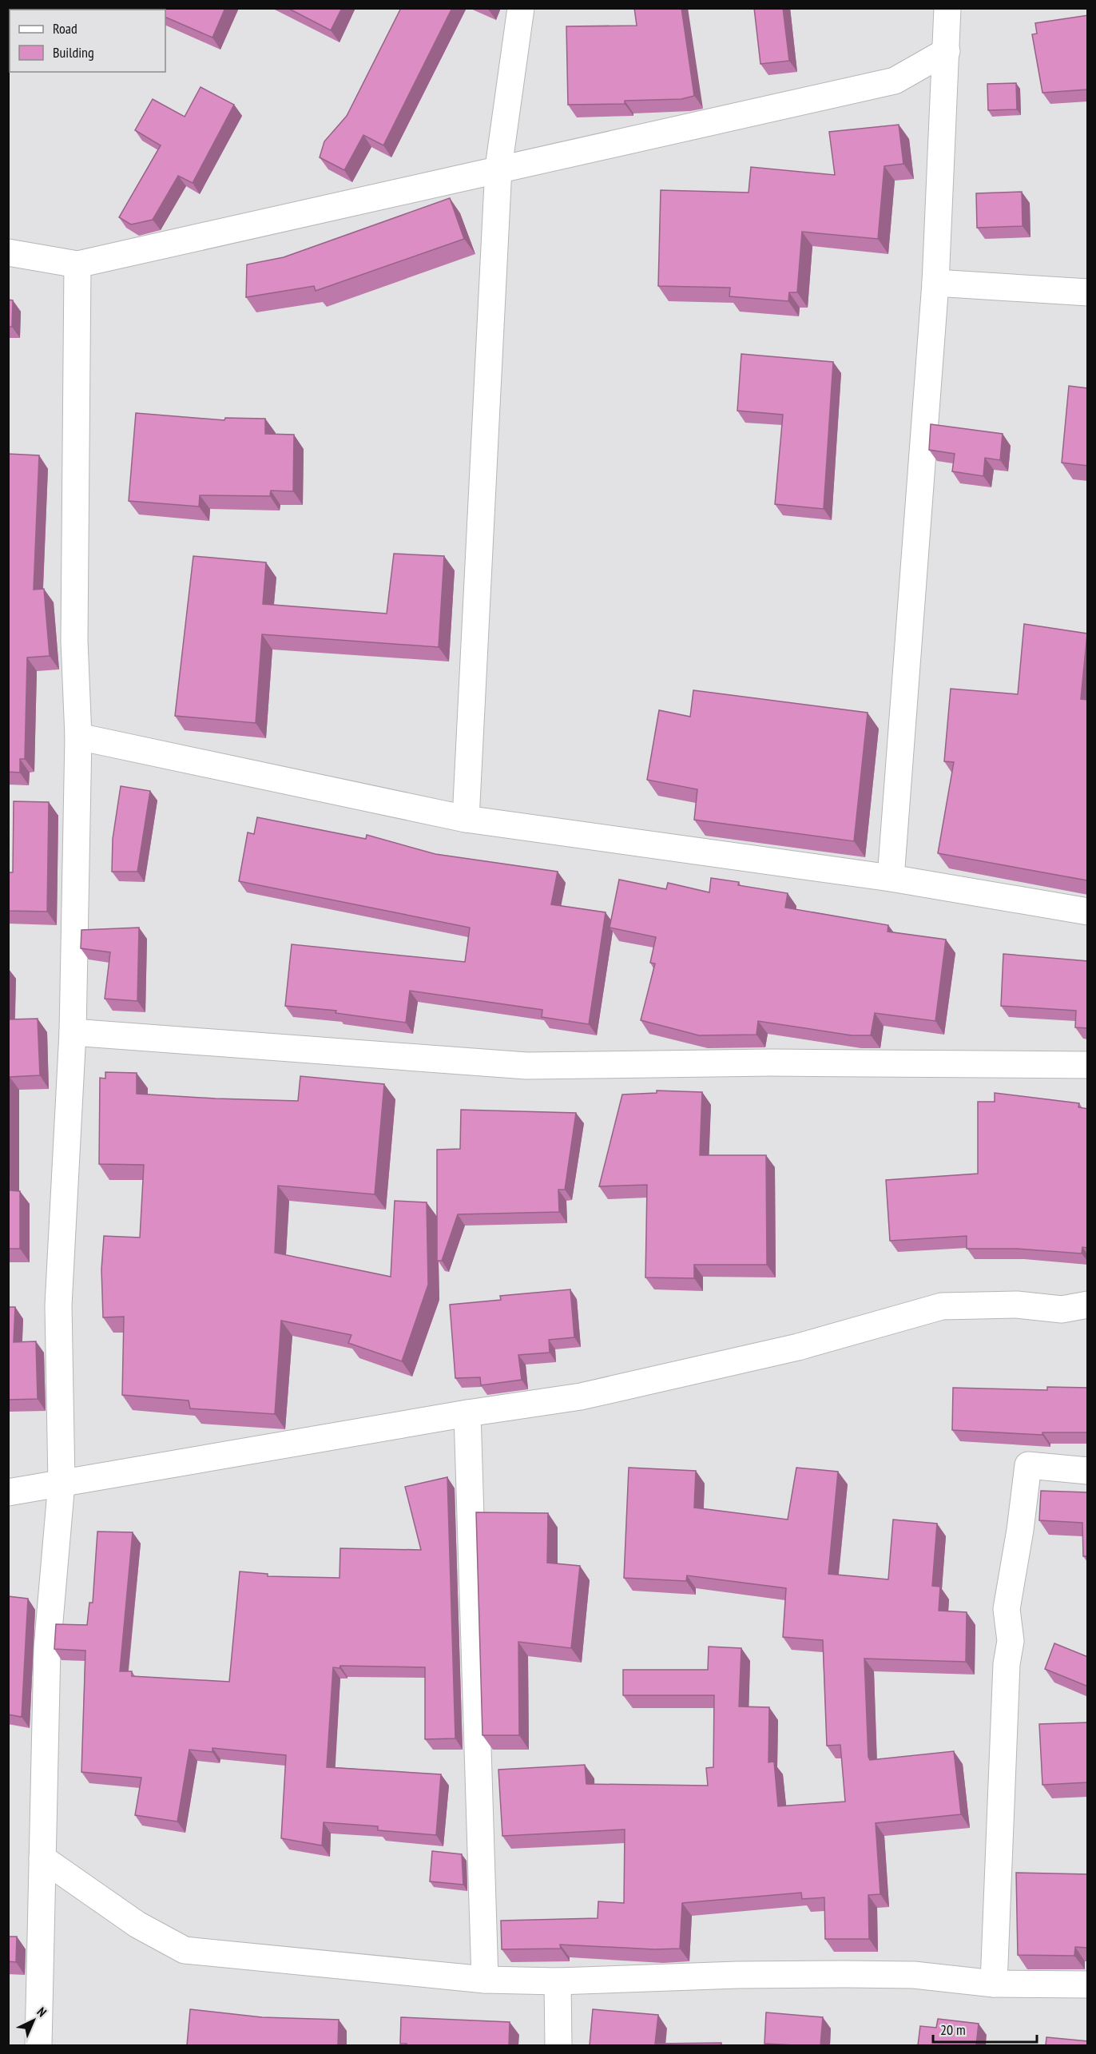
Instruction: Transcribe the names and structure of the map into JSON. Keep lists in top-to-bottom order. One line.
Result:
{"legend":["Road","Building"],"scale_bar":"20 m","north":"top right"}
